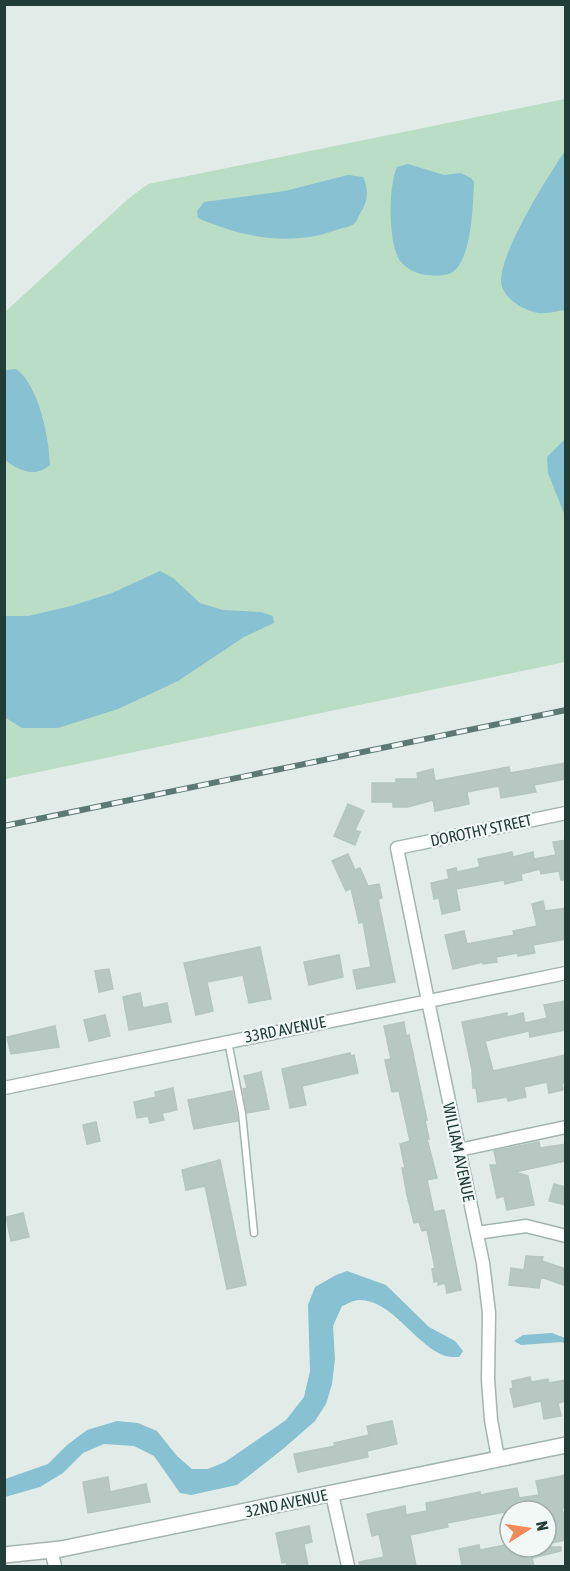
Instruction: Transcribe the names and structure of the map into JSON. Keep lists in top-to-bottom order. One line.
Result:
{"streets":{"street":["DOROTHY STREET","33RD AVENUE","WILLIAM AVENUE","32ND AVENUE"]},"crossings":[["DOROTHY STREET","WILLIAM AVENUE"],["33RD AVENUE","WILLIAM AVENUE"],["WILLIAM AVENUE","32ND AVENUE"]],"north":"right"}
